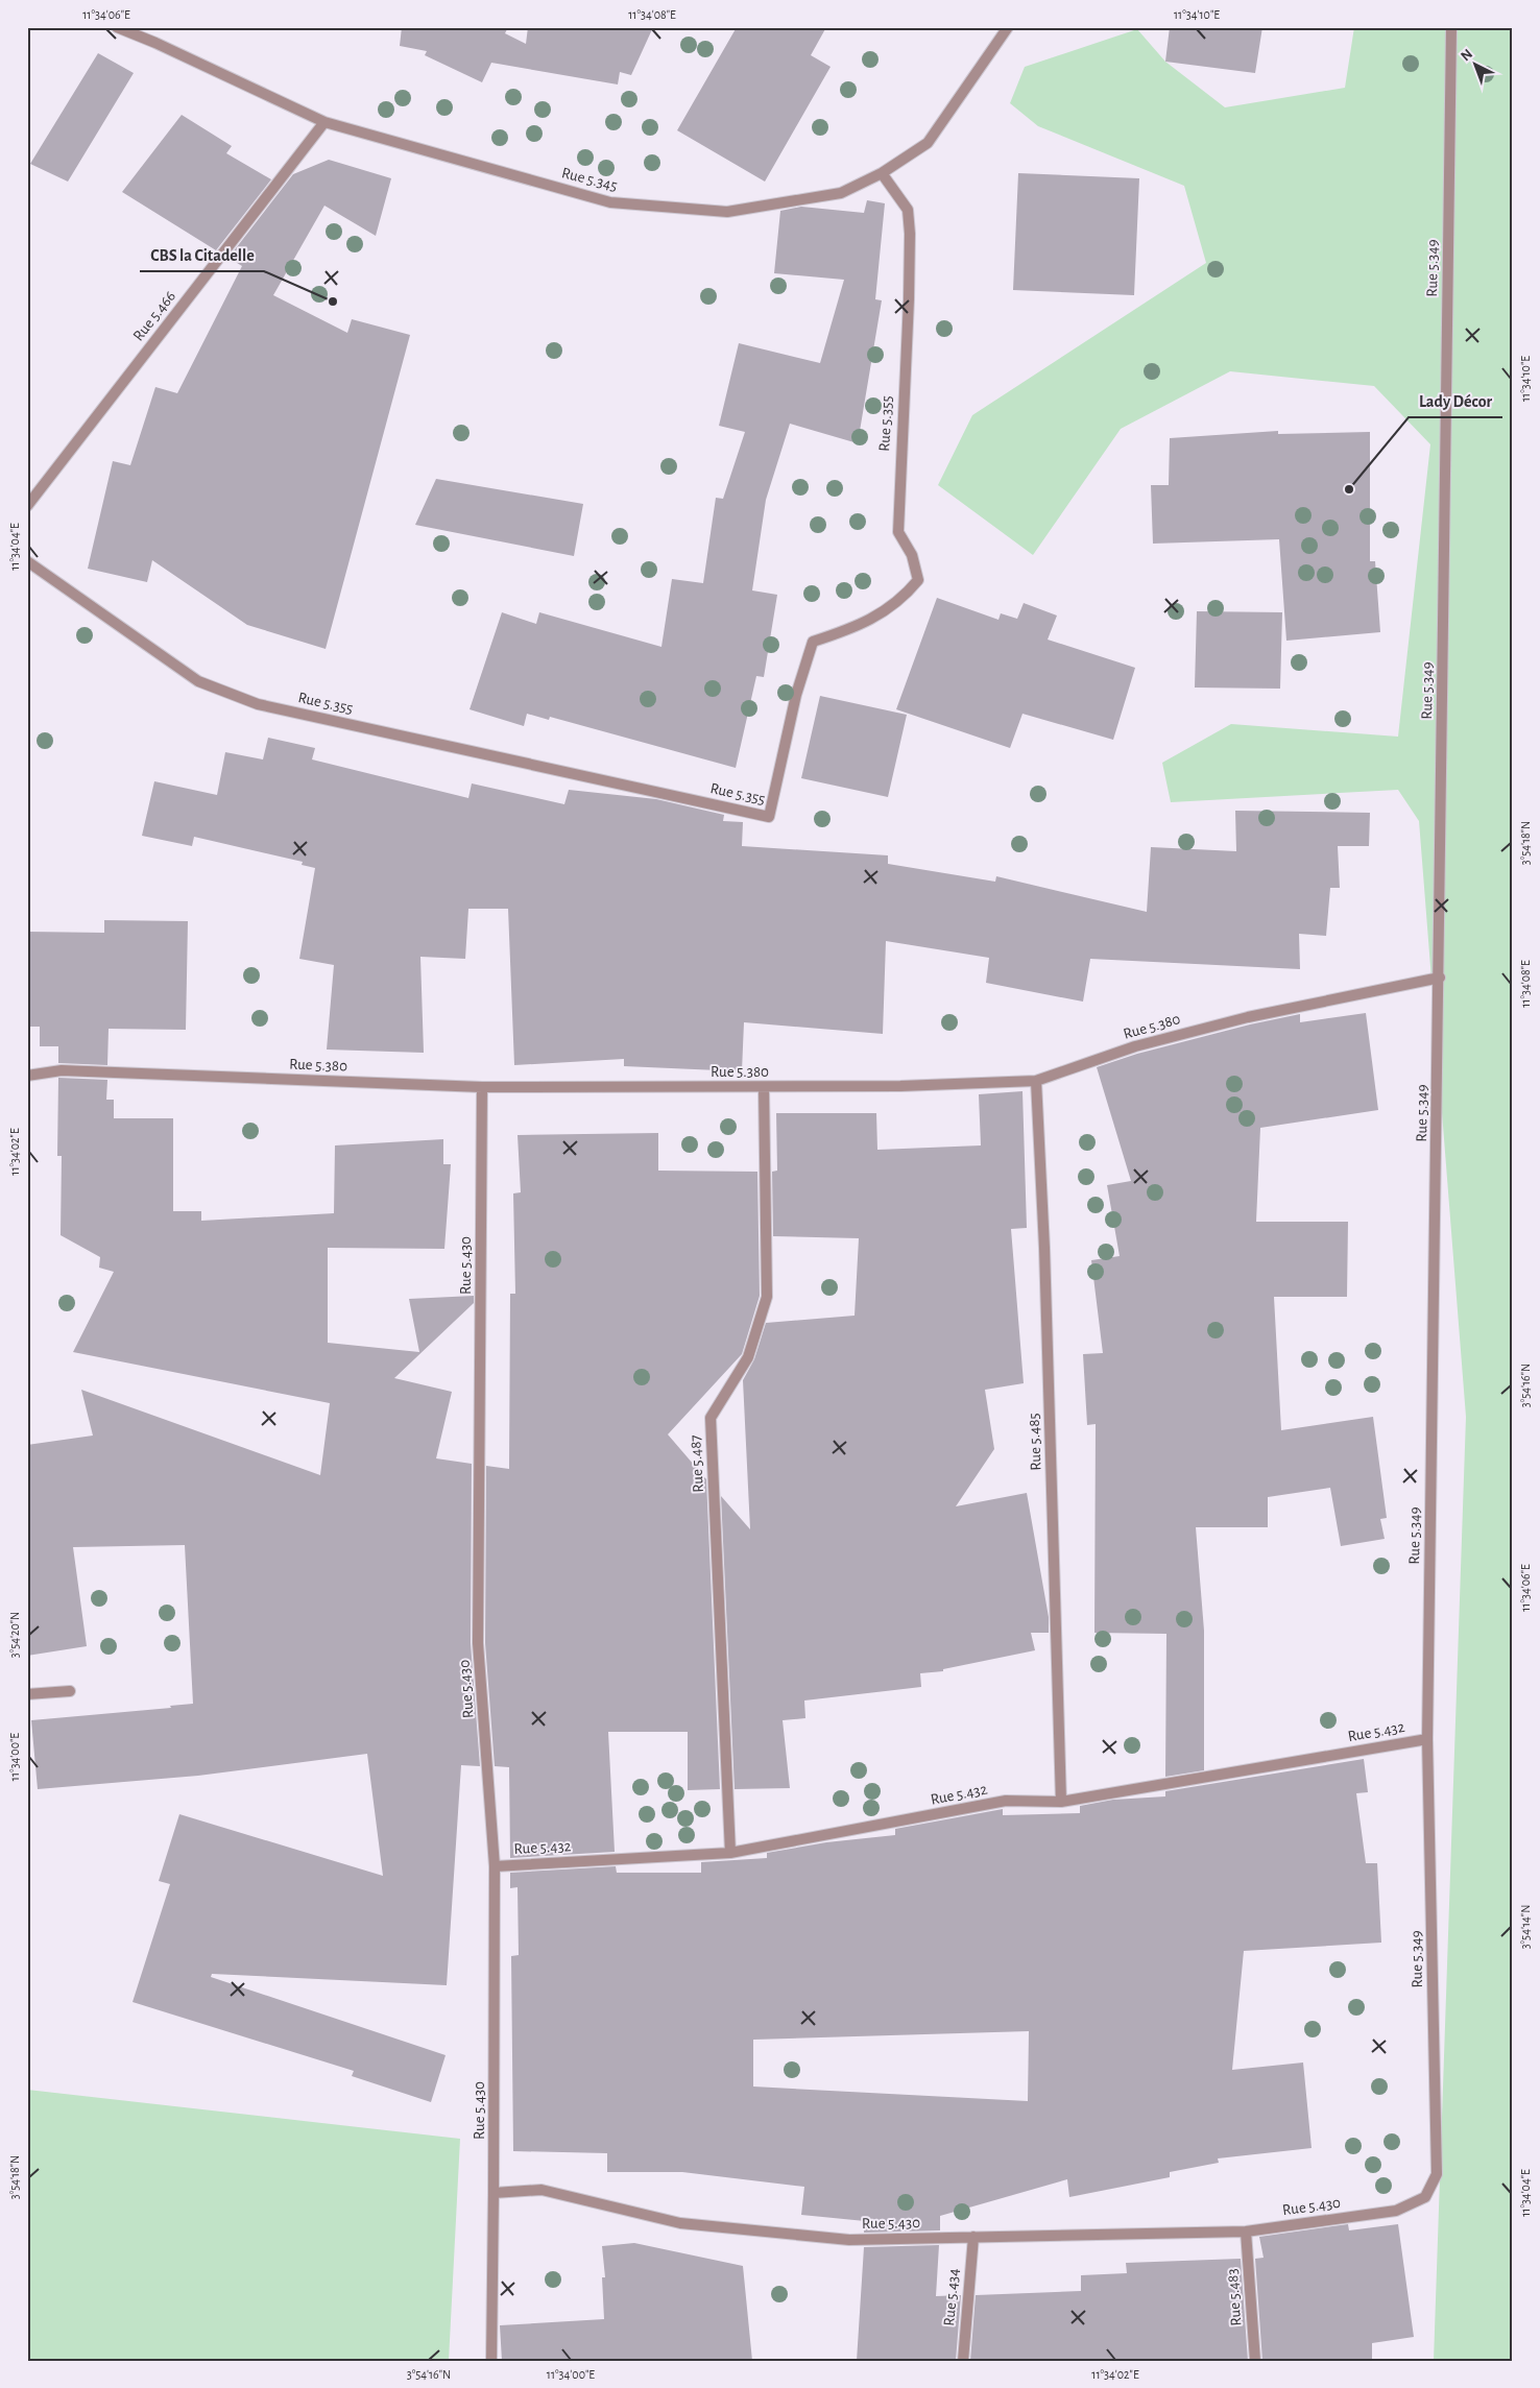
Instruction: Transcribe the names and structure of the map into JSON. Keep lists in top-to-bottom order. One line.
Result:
{"streets":{"street":["Rue 5.345","Rue 5.349","Rue 5.466","Rue 5.355","Rue 5.380","Rue 5.430","Rue 5.485","Rue 5.487","Rue 5.432","Rue 5.434","Rue 5.483"]},"crossings":[["Rue 5.345","Rue 5.466"],["Rue 5.345","Rue 5.355"],["Rue 5.349","Rue 5.380"],["Rue 5.349","Rue 5.430"],["Rue 5.349","Rue 5.432"],["Rue 5.380","Rue 5.430"],["Rue 5.380","Rue 5.485"],["Rue 5.380","Rue 5.487"],["Rue 5.430","Rue 5.432"],["Rue 5.430","Rue 5.434"],["Rue 5.430","Rue 5.483"],["Rue 5.485","Rue 5.432"],["Rue 5.487","Rue 5.432"]],"places":["CBS la Citadelle","Lady Décor"],"north":"top left","coordinates":["11°34'06\"E","11°34'08\"E","11°34'10\"E","11°34'04\"E","3°54'18\"N","11°34'02\"E","3°54'16\"N","3°54'20\"N","11°34'00\"E","3°54'14\"N"]}
